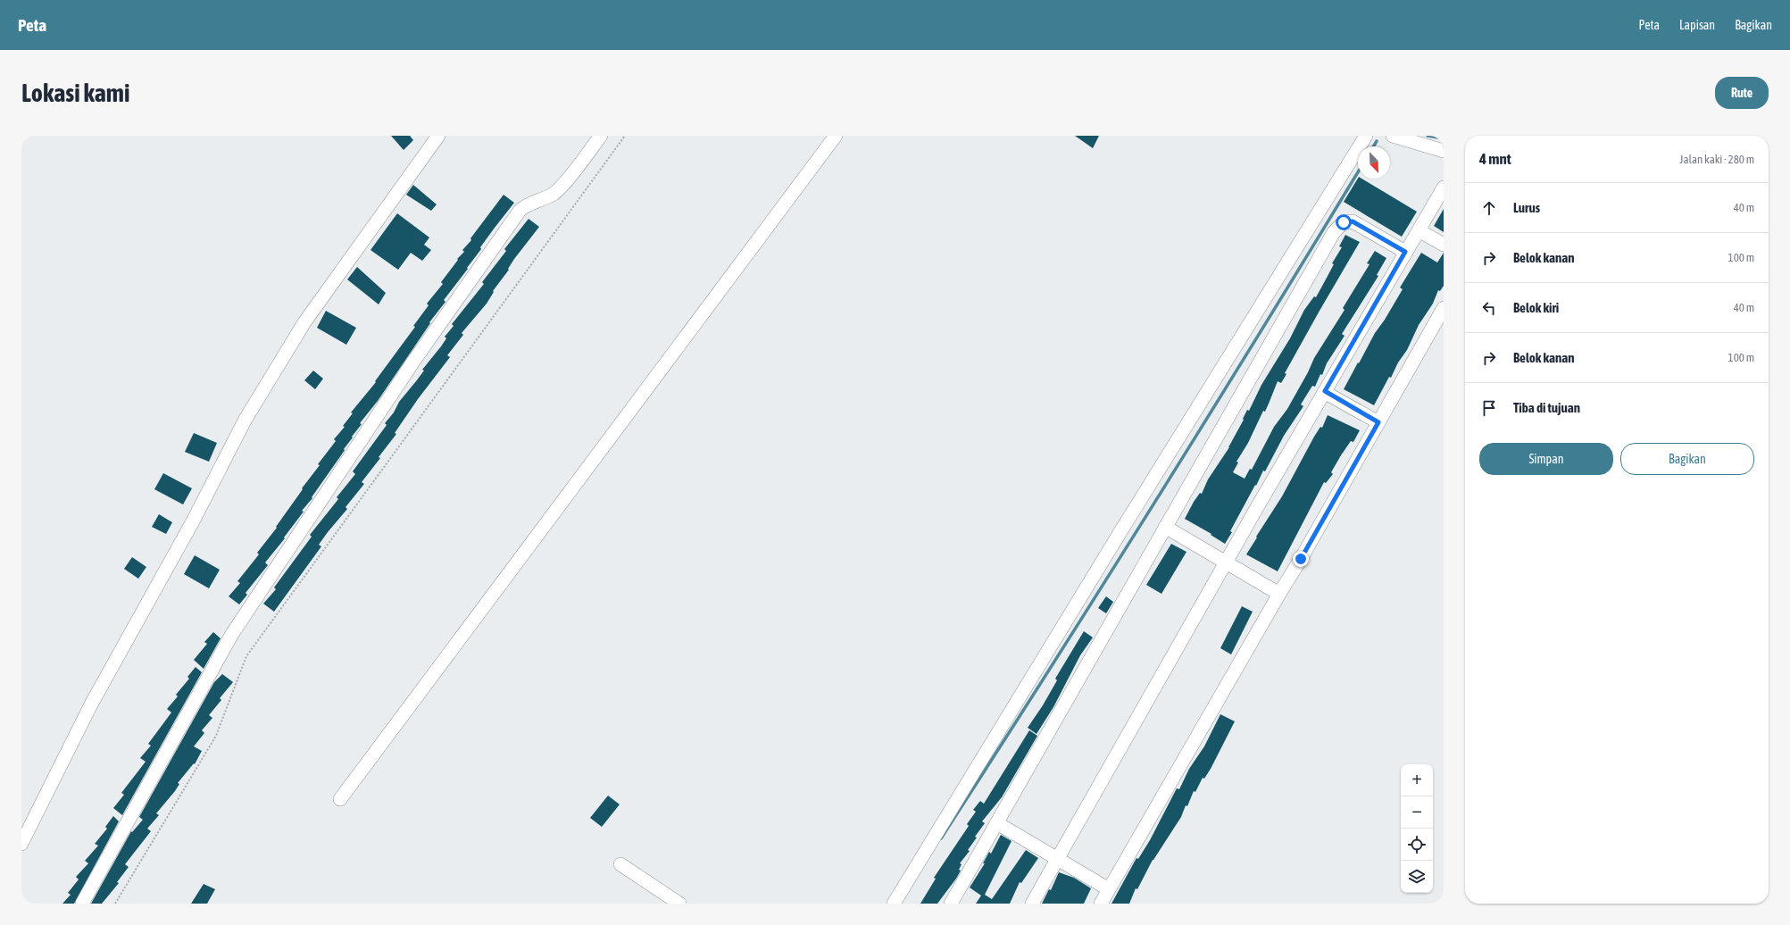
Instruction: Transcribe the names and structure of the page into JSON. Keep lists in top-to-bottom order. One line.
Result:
{"north":"bottom right","page":{"header":"Peta","nav":["Peta","Lapisan","Bagikan"],"buttons":["Rute",["Simpan","Bagikan"]],"title":"Lokasi kami","heading":["4 mnt","Jalan kaki · 280 m"],"list":[["Lurus","40 m"],["Belok kanan","100 m"],["Belok kiri","40 m"],["Belok kanan","100 m"],"Tiba di tujuan"],"map_buttons":["+","−"]}}
